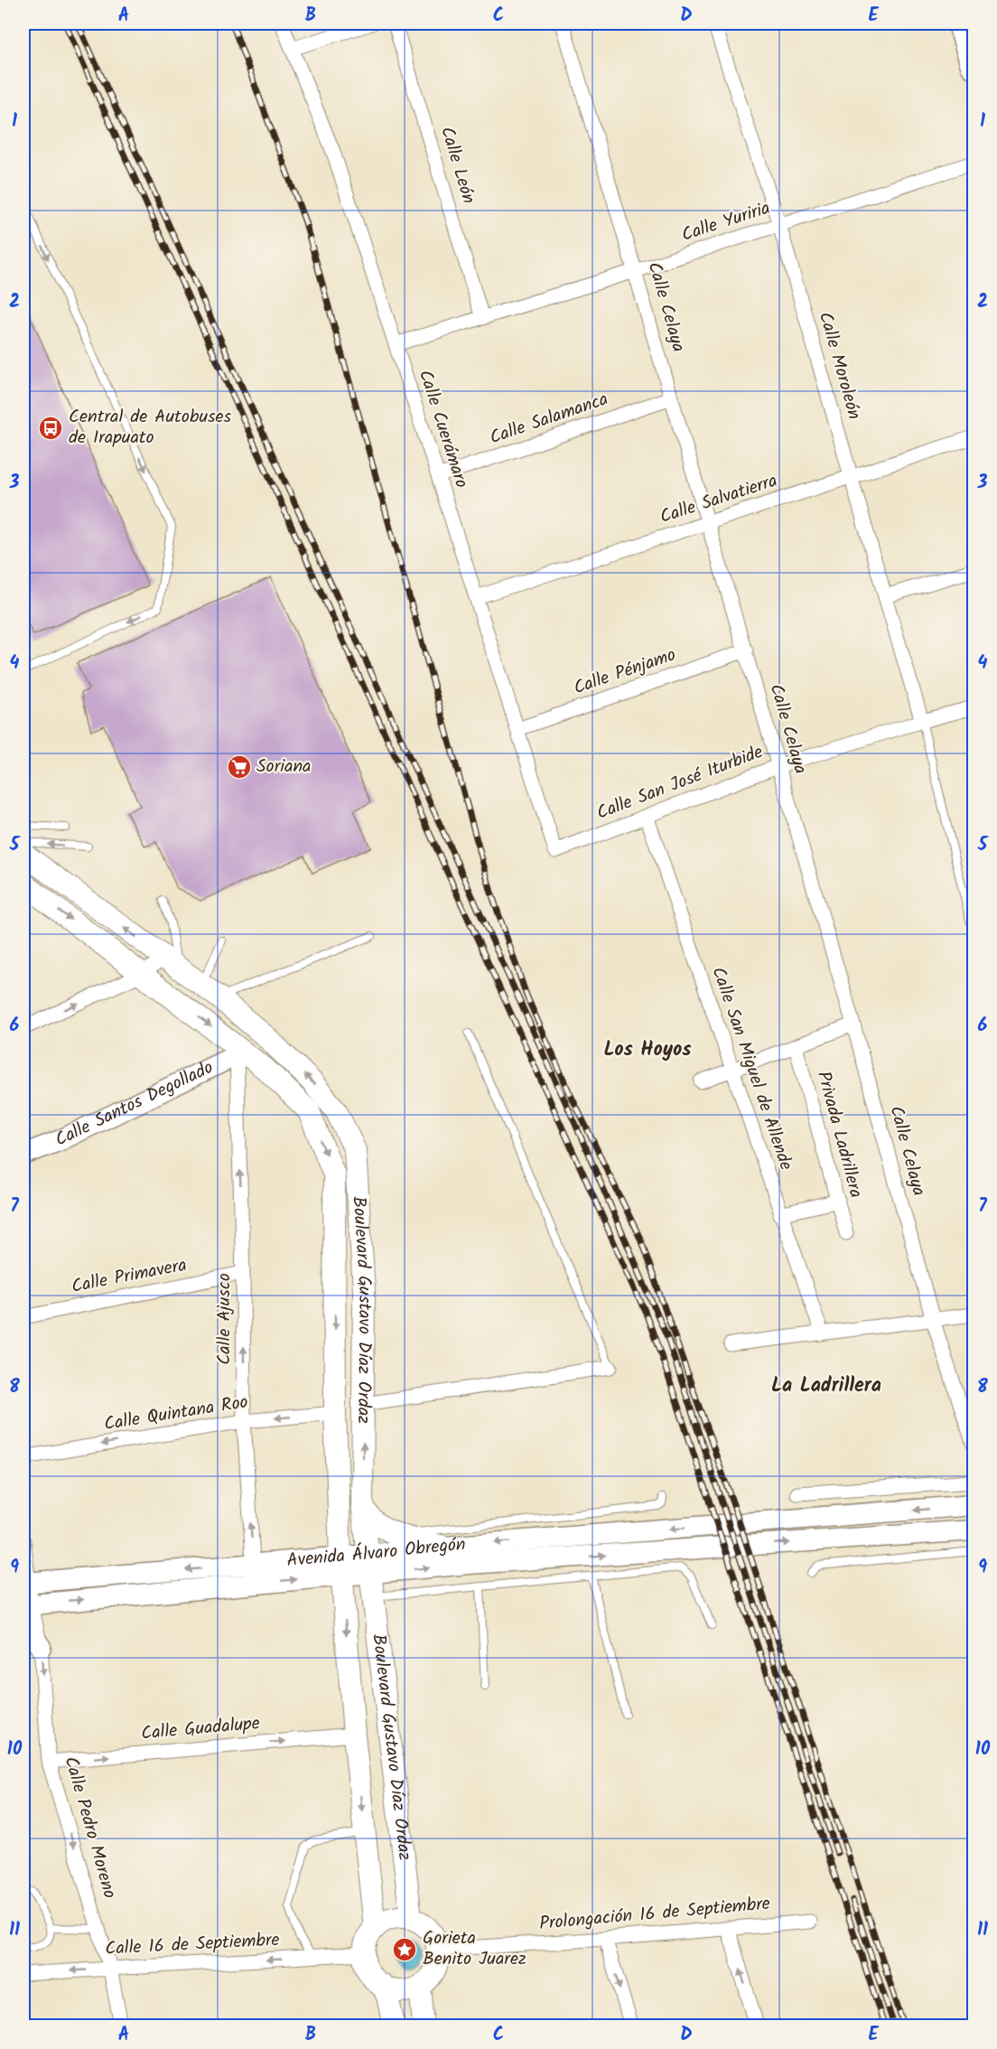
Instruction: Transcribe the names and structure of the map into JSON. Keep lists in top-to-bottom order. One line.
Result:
{"streets":{"main road":["Boulevard Gustavo Díaz Ordaz"],"street":["Calle León","Calle Yuriria","Calle Celaya","Calle Moroleón","Calle Salamanca","Calle Cuerámaro","Calle Salvatierra","Calle Pénjamo","Calle San José Iturbide","Calle San Miguel de Allende","Calle Santos Degollado","Privada Ladrillera","Calle Primavera","Calle Ajusco","Calle Quintana Roo","Avenida Álvaro Obregón","Calle Guadalupe","Calle Pedro Moreno","Prolongación 16 de Septiembre","Calle 16 de Septiembre"]},"crossings":[["Calle León","Calle Yuriria"],["Calle Yuriria","Calle Celaya"],["Calle Yuriria","Calle Moroleón"],["Calle Yuriria","Calle Cuerámaro"],["Calle Celaya","Calle Salamanca"],["Calle Celaya","Calle Salvatierra"],["Calle Celaya","Calle Pénjamo"],["Calle Celaya","Calle San José Iturbide"],["Calle Moroleón","Calle Salvatierra"],["Calle Moroleón","Calle San José Iturbide"],["Calle Salamanca","Calle Cuerámaro"],["Calle Cuerámaro","Calle Salvatierra"],["Calle Cuerámaro","Calle Pénjamo"],["Calle Cuerámaro","Calle San José Iturbide"],["Calle San José Iturbide","Calle San Miguel de Allende"],["Calle Santos Degollado","Boulevard Gustavo Díaz Ordaz"],["Calle Santos Degollado","Calle Ajusco"],["Calle Primavera","Calle Ajusco"],["Boulevard Gustavo Díaz Ordaz","Calle Ajusco"],["Boulevard Gustavo Díaz Ordaz","Calle Quintana Roo"],["Boulevard Gustavo Díaz Ordaz","Avenida Álvaro Obregón"],["Boulevard Gustavo Díaz Ordaz","Calle Guadalupe"],["Boulevard Gustavo Díaz Ordaz","Prolongación 16 de Septiembre"],["Boulevard Gustavo Díaz Ordaz","Calle 16 de Septiembre"],["Calle Ajusco","Calle Quintana Roo"],["Calle Ajusco","Avenida Álvaro Obregón"],["Calle Guadalupe","Calle Pedro Moreno"],["Calle Pedro Moreno","Calle 16 de Septiembre"],["Prolongación 16 de Septiembre","Calle 16 de Septiembre"]],"one_way":["Calle Ajusco","Calle Quintana Roo","Calle Guadalupe","Calle Pedro Moreno","Calle 16 de Septiembre"],"districts":["Los Hoyos","La Ladrillera"],"places":{"bus stop":["Central de Autobuses de Irapuato"],"supermarket":["Soriana"],"place":["Gorieta Benito Juarez"]},"grid":{"columns":["A","B","C","D","E"],"rows":["1","2","3","4","5","6","7","8","9","10","11"]}}
